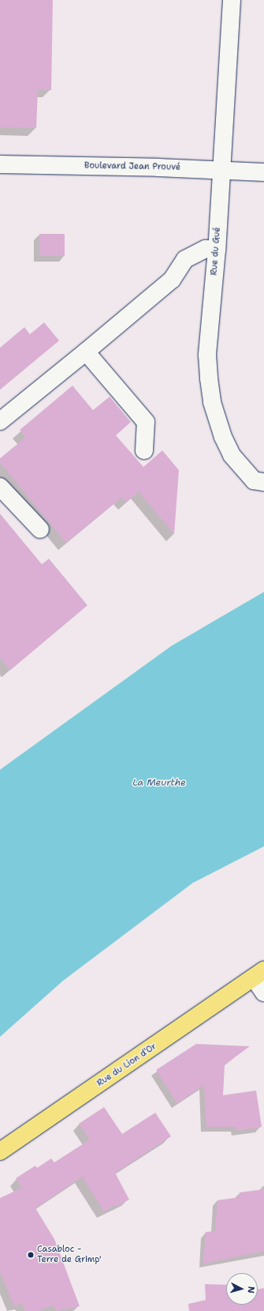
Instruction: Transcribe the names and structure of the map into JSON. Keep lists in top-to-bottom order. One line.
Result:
{"streets":{"main road":["Rue du Lion d'Or"],"street":["Boulevard Jean Prouvé","Rue du Gué"]},"crossings":[["Boulevard Jean Prouvé","Rue du Gué"]],"water":["La Meurthe"],"places":["Casabloc - Terre de Grimp'"],"north":"right"}
